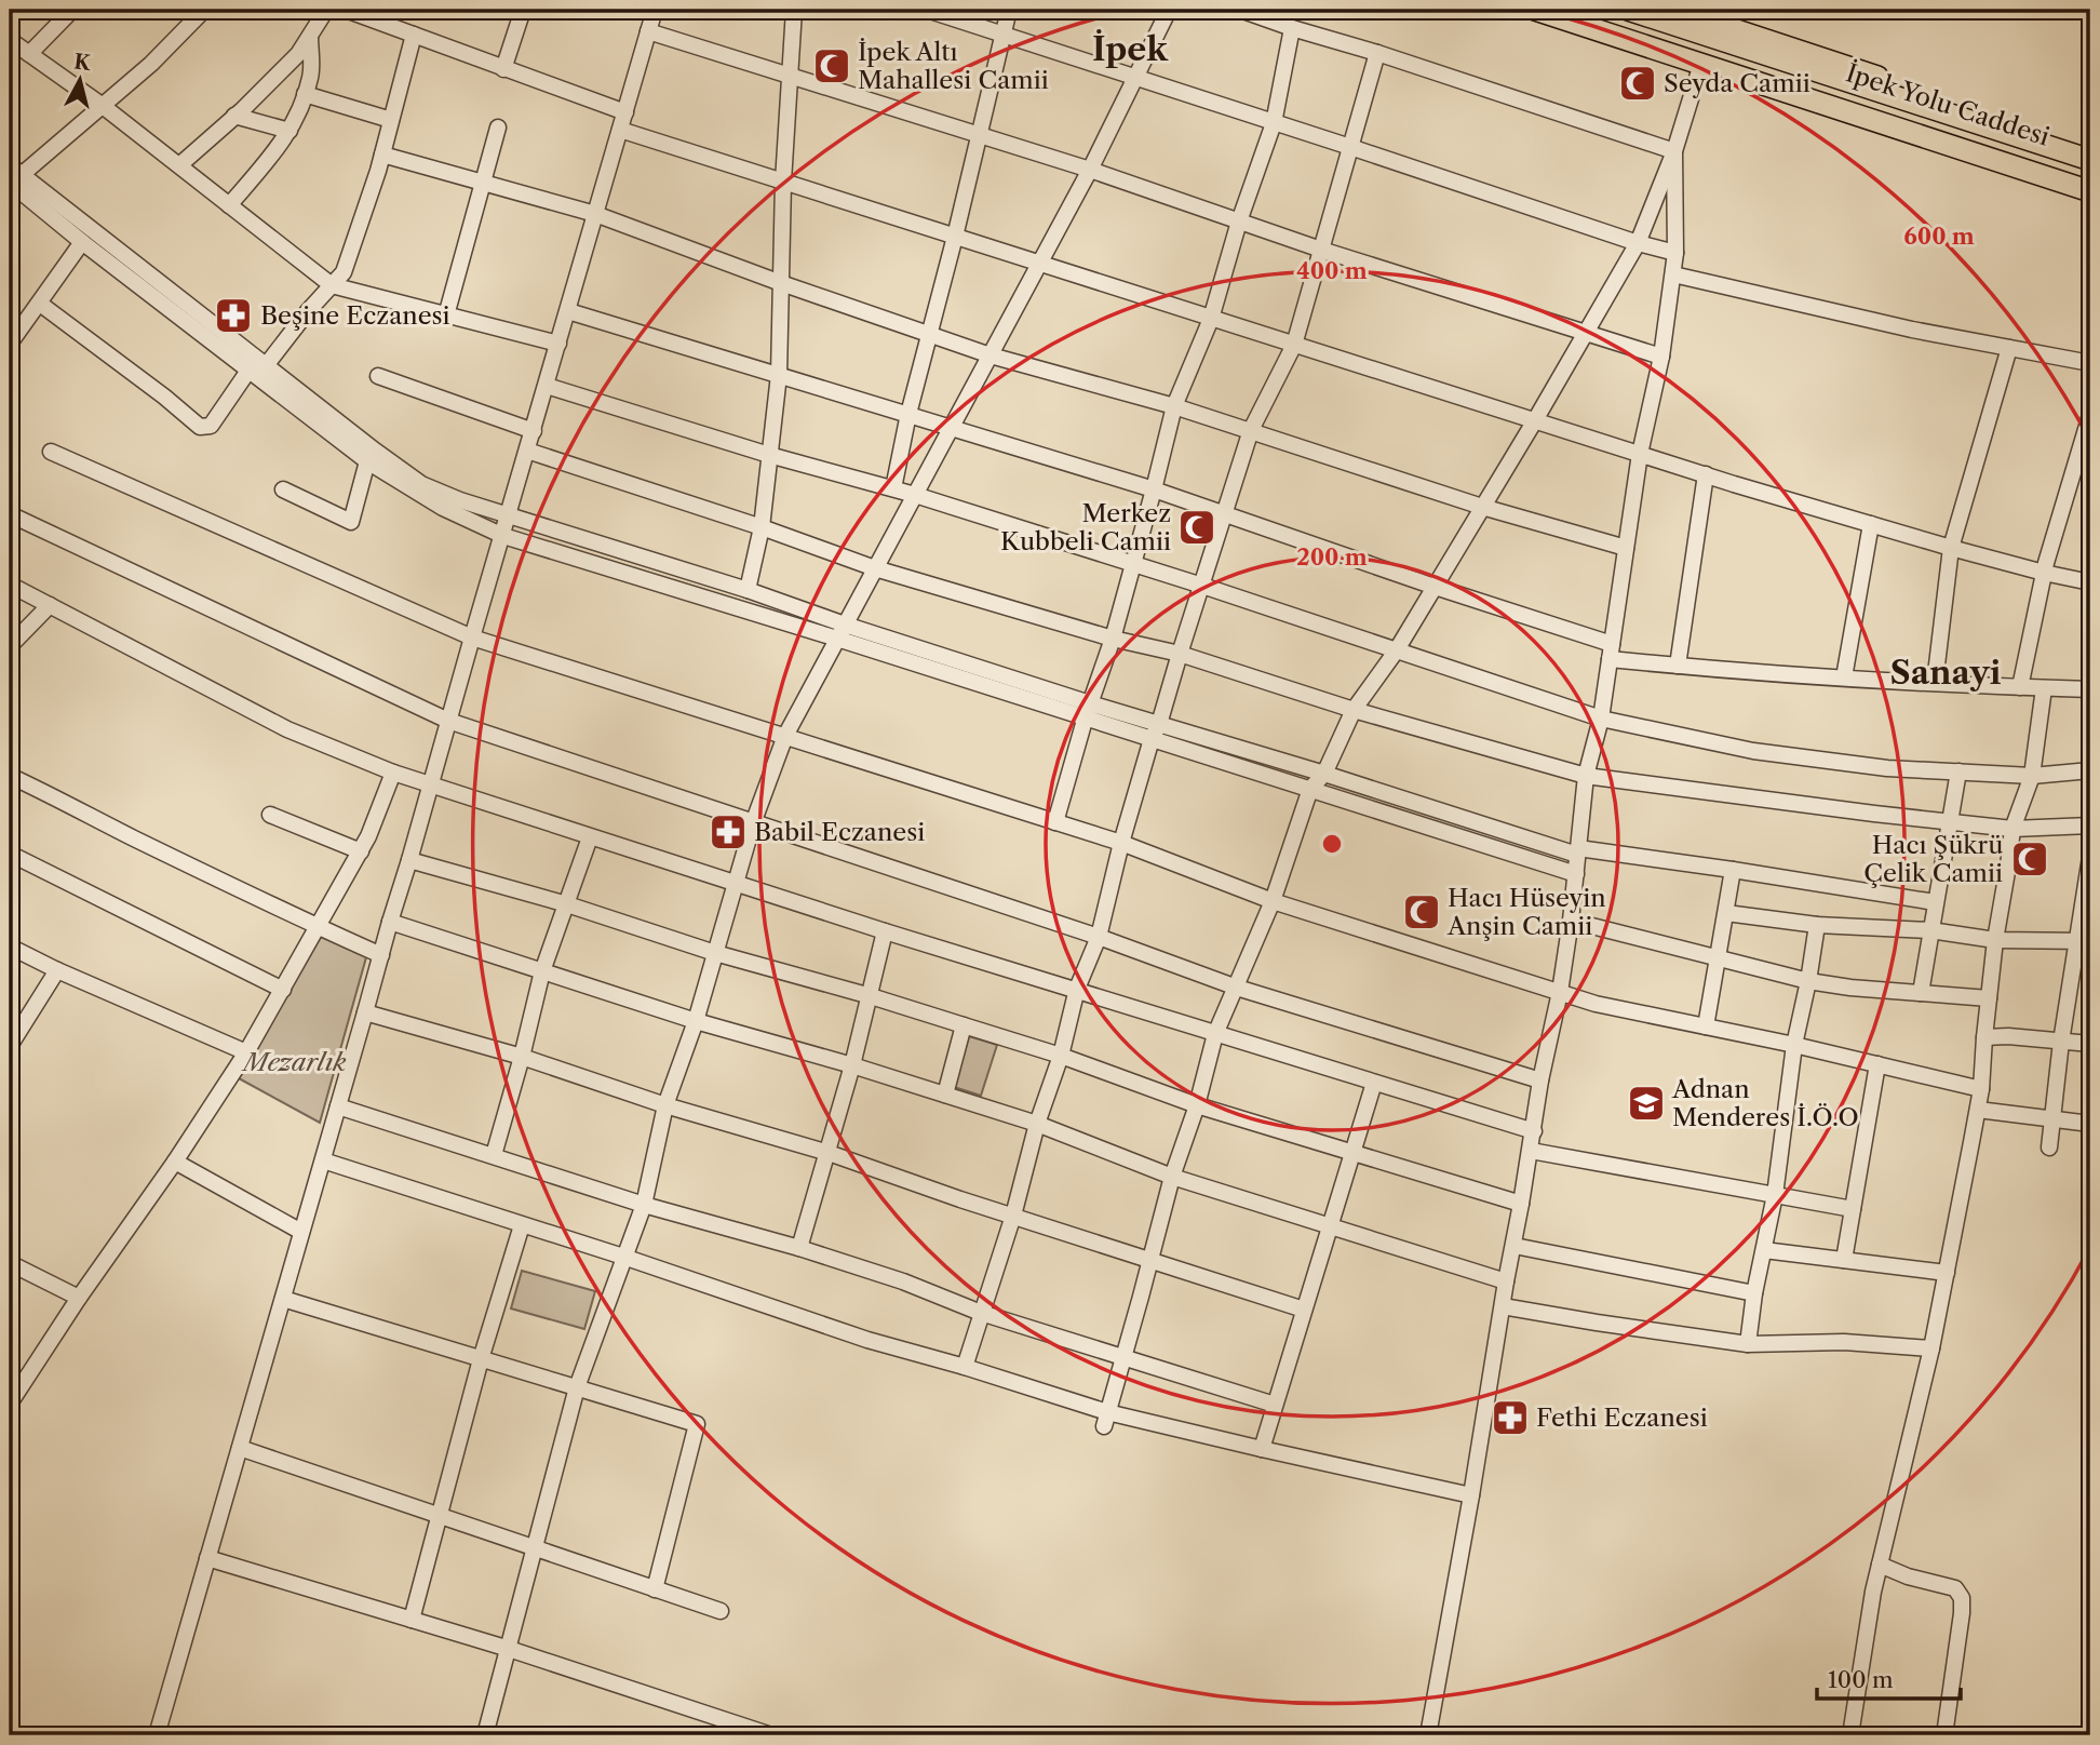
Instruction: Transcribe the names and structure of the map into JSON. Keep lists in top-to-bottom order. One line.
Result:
{"streets":{"highway":["İpek Yolu Caddesi"]},"districts":["İpek","Sanayi"],"parks":["Mezarlık"],"places":{"mosque":["İpek Altı Mahallesi Camii","Seyda Camii","Merkez Kubbeli Camii","Hacı Şükrü Çelik Camii","Hacı Hüseyin Anşin Camii"],"pharmacy":["Beşine Eczanesi","Babil Eczanesi","Fethi Eczanesi"],"school or university":["Adnan Menderes İ.Ö.O"]},"scale_bar":"100 m","north":"top","rings":["600 m","400 m","200 m"]}
